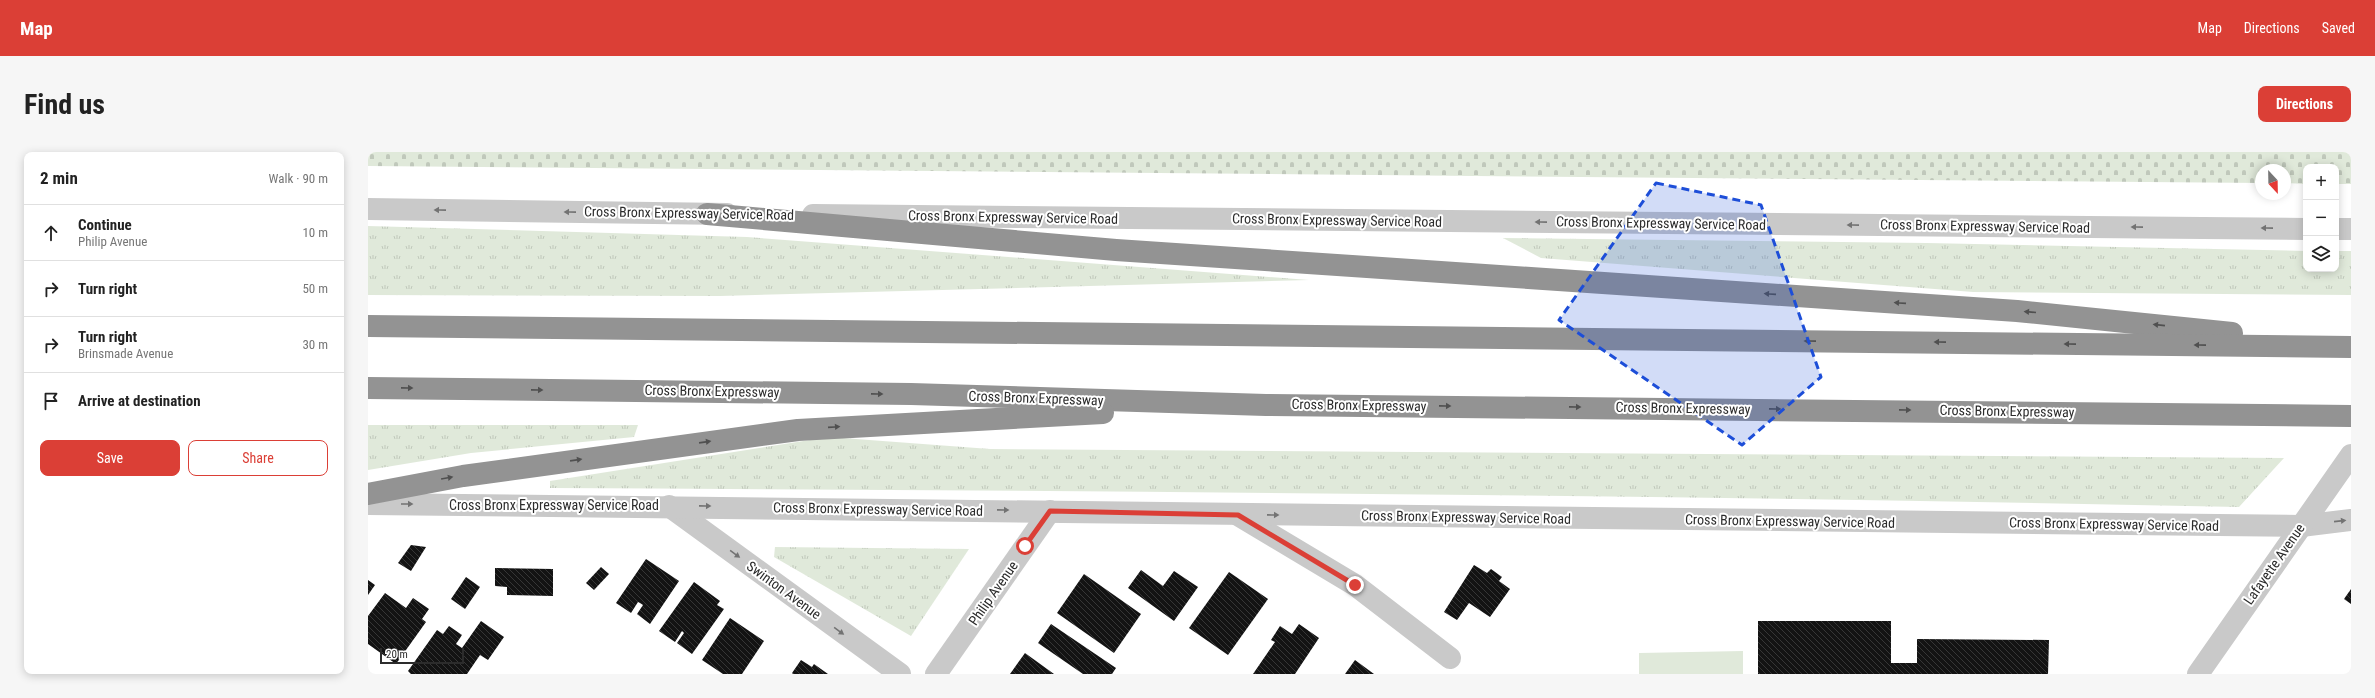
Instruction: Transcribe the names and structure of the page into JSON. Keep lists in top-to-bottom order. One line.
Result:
{"streets":{"highway":["Cross Bronx Expressway"],"street":["Cross Bronx Expressway Service Road","Lafayette Avenue","Swinton Avenue","Philip Avenue"]},"crossings":[["Cross Bronx Expressway Service Road","Lafayette Avenue"],["Cross Bronx Expressway Service Road","Swinton Avenue"],["Cross Bronx Expressway Service Road","Philip Avenue"]],"one_way":["Swinton Avenue"],"scale_bar":"20 m","north":"bottom","page":{"header":"Map","nav":["Map","Directions","Saved"],"buttons":["Directions",["Save","Share"]],"title":"Find us","heading":["2 min","Walk · 90 m"],"map_buttons":["+","−"],"list":[["Continue","Philip Avenue","10 m"],["Turn right","50 m"],["Turn right","Brinsmade Avenue","30 m"],"Arrive at destination"],"scale":"20 m"}}
